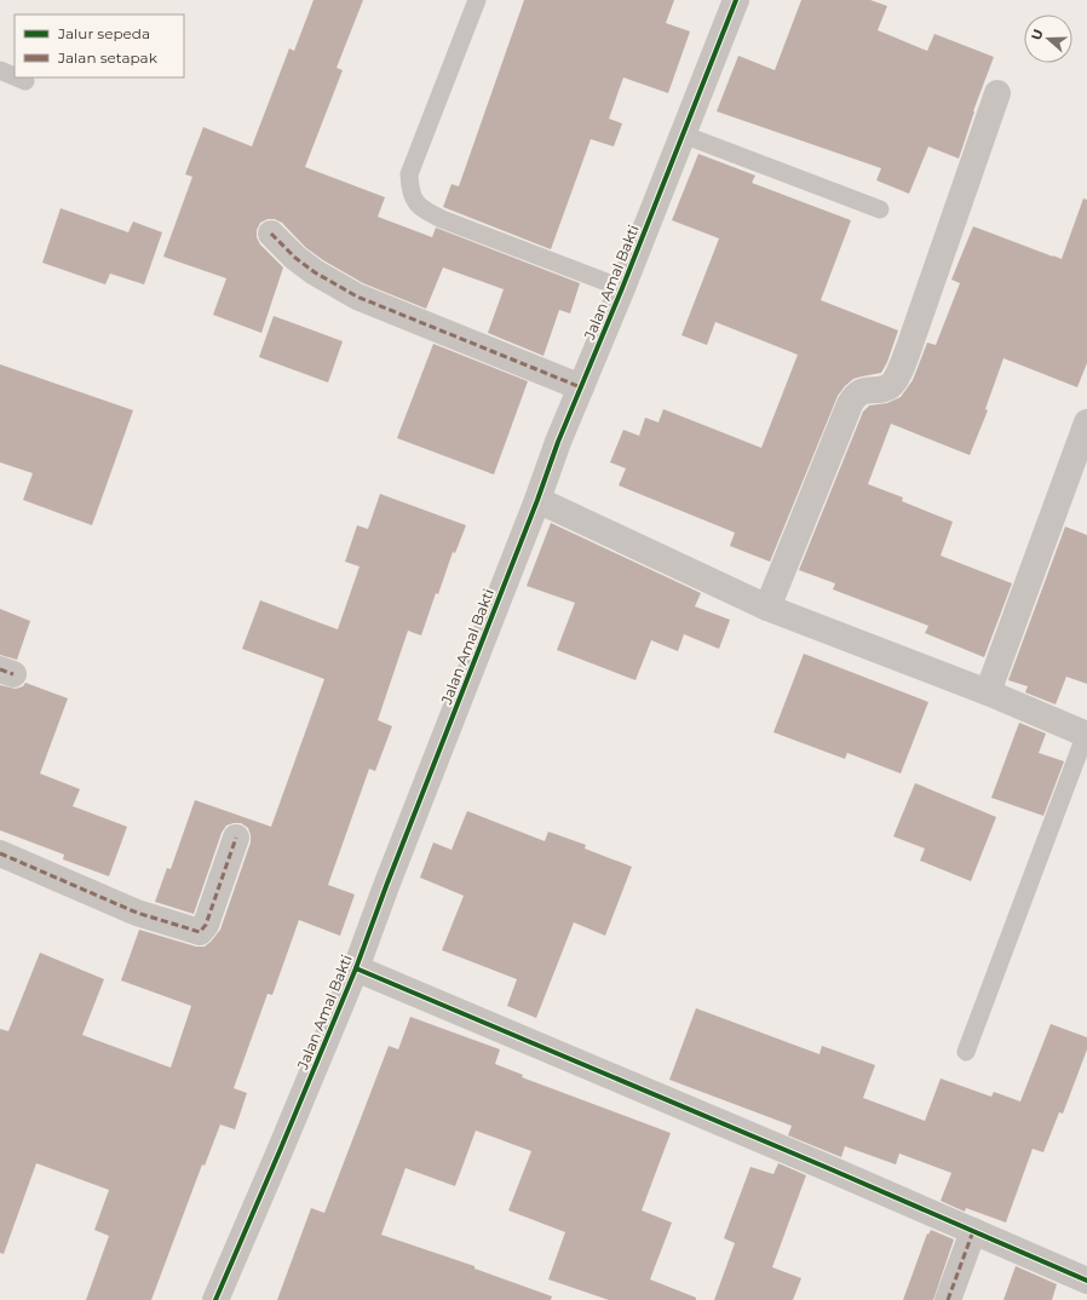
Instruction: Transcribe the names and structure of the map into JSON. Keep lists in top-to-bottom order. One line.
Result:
{"streets":{"street":["Jalan Amal Bakti"]},"legend":["Jalur sepeda","Jalan setapak"],"north":"left"}
